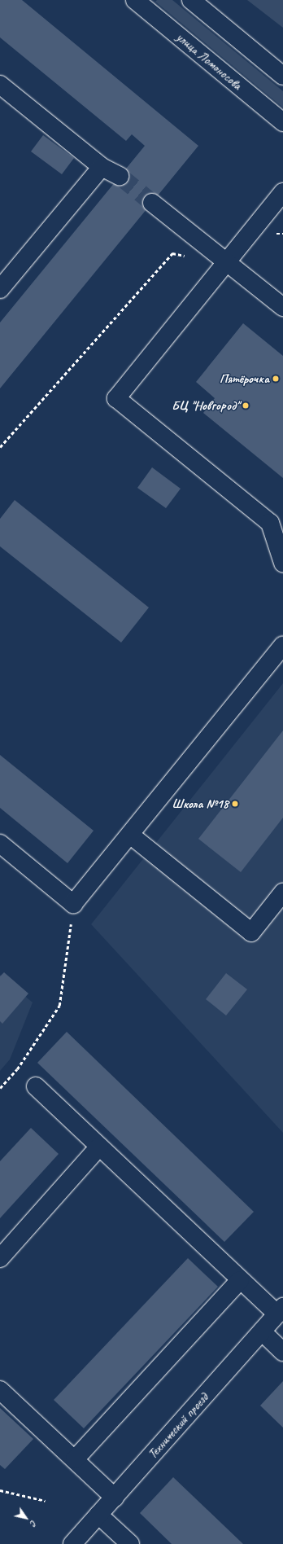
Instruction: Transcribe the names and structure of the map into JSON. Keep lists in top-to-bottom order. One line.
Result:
{"streets":{"main road":["улица Ломоносова","Технический проезд"]},"places":["Пятёрочка","БЦ \"Новгород\"","Школа №18"],"north":"bottom right"}
